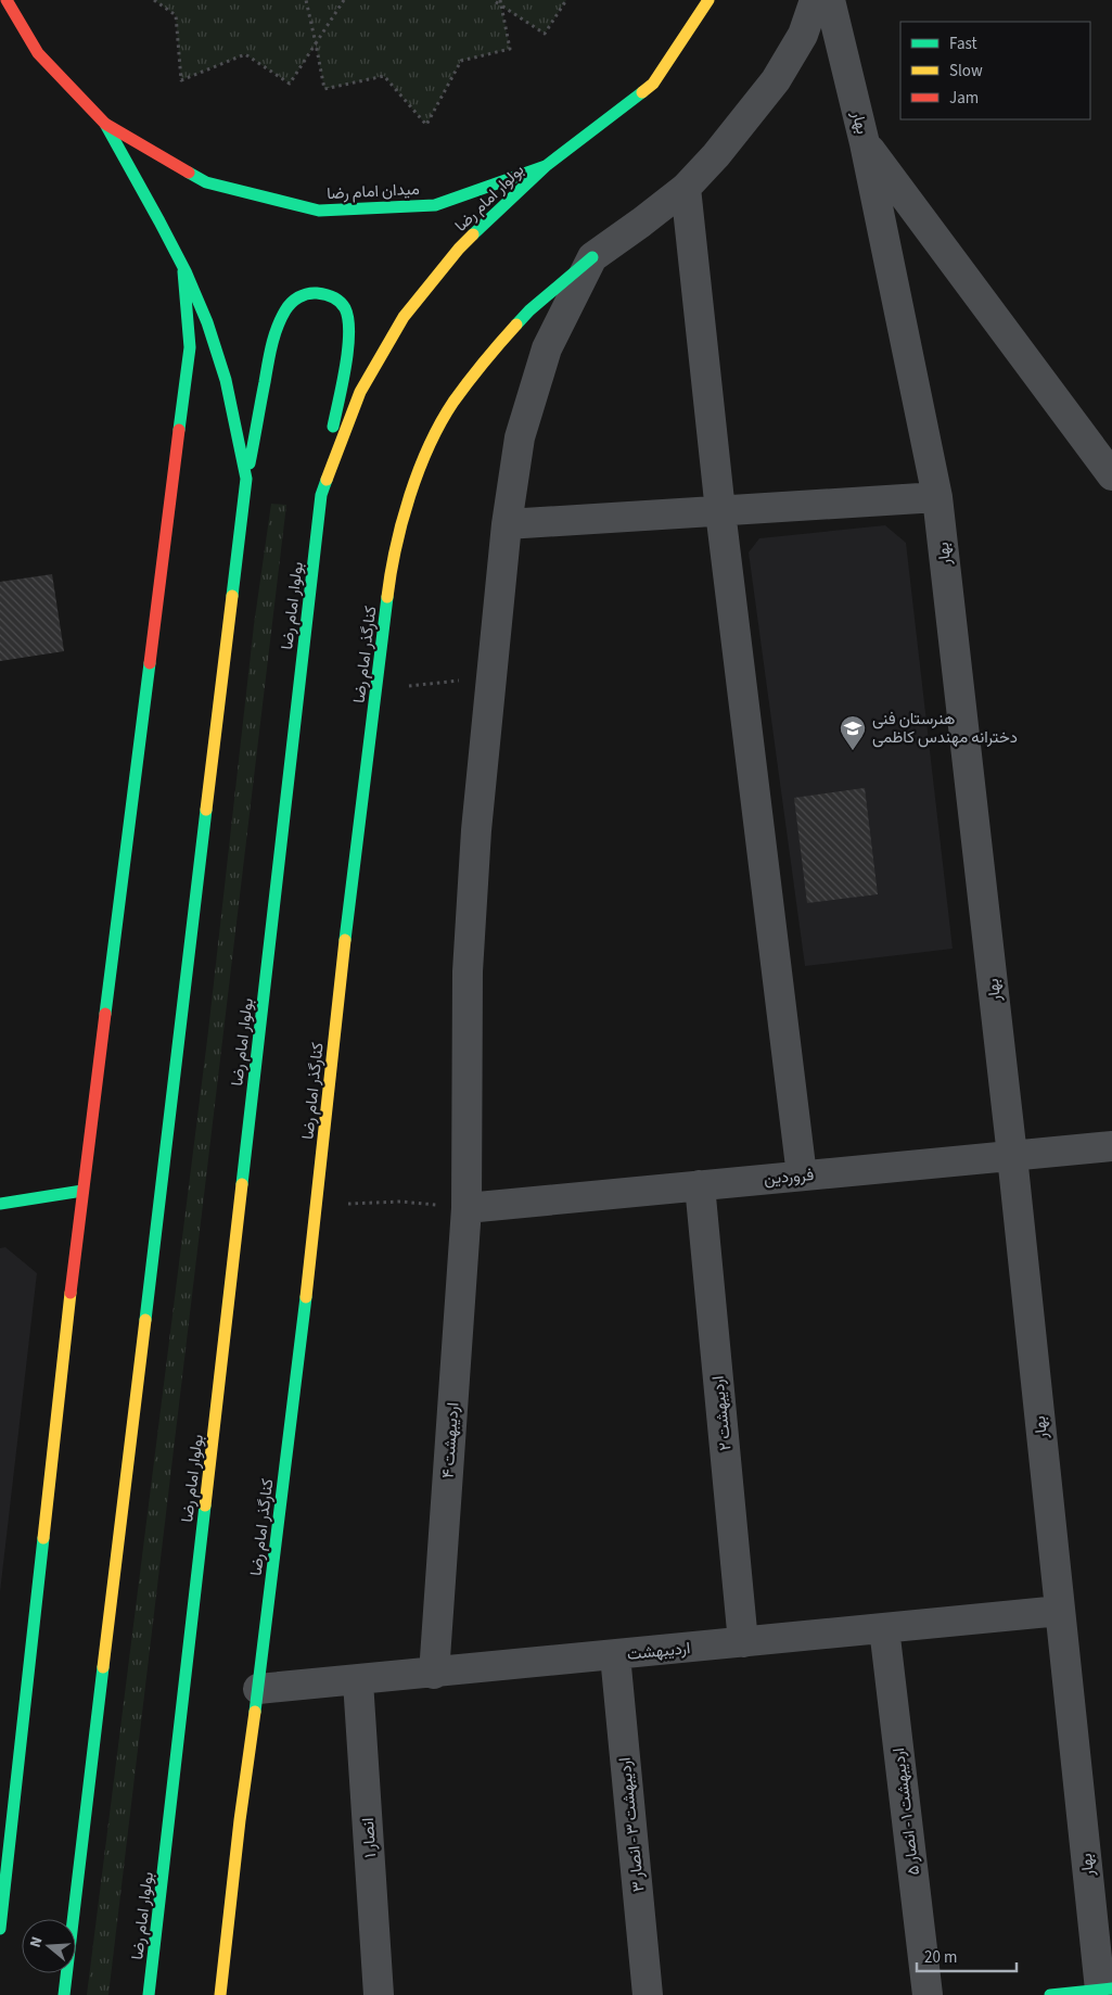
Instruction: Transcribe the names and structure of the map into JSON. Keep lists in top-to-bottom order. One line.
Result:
{"streets":{"main road":["میدان امام رضا","بولوار امام رضا","کنارگذر امام رضا"],"street":["بهار","فروردین","اردیبهشت ۲","اردیبهشت ۴","اردیبهشت","اردیبهشت ۱ - انصار ۵","اردیبهشت ۳ - انصار ۳","انصار ۱"]},"crossings":[["بهار","فروردین"],["بهار","اردیبهشت"],["میدان امام رضا","بولوار امام رضا"],["کنارگذر امام رضا","اردیبهشت ۴"],["کنارگذر امام رضا","اردیبهشت"],["فروردین","اردیبهشت ۲"],["فروردین","اردیبهشت ۴"],["اردیبهشت ۲","اردیبهشت"],["اردیبهشت ۴","اردیبهشت"],["اردیبهشت","اردیبهشت ۱ - انصار ۵"],["اردیبهشت","اردیبهشت ۳ - انصار ۳"],["اردیبهشت","انصار ۱"]],"places":{"school or university":["هنرستان فنی دخترانه مهندس کاظمی"]},"legend":["Fast","Slow","Jam"],"scale_bar":"20 m","north":"left"}
